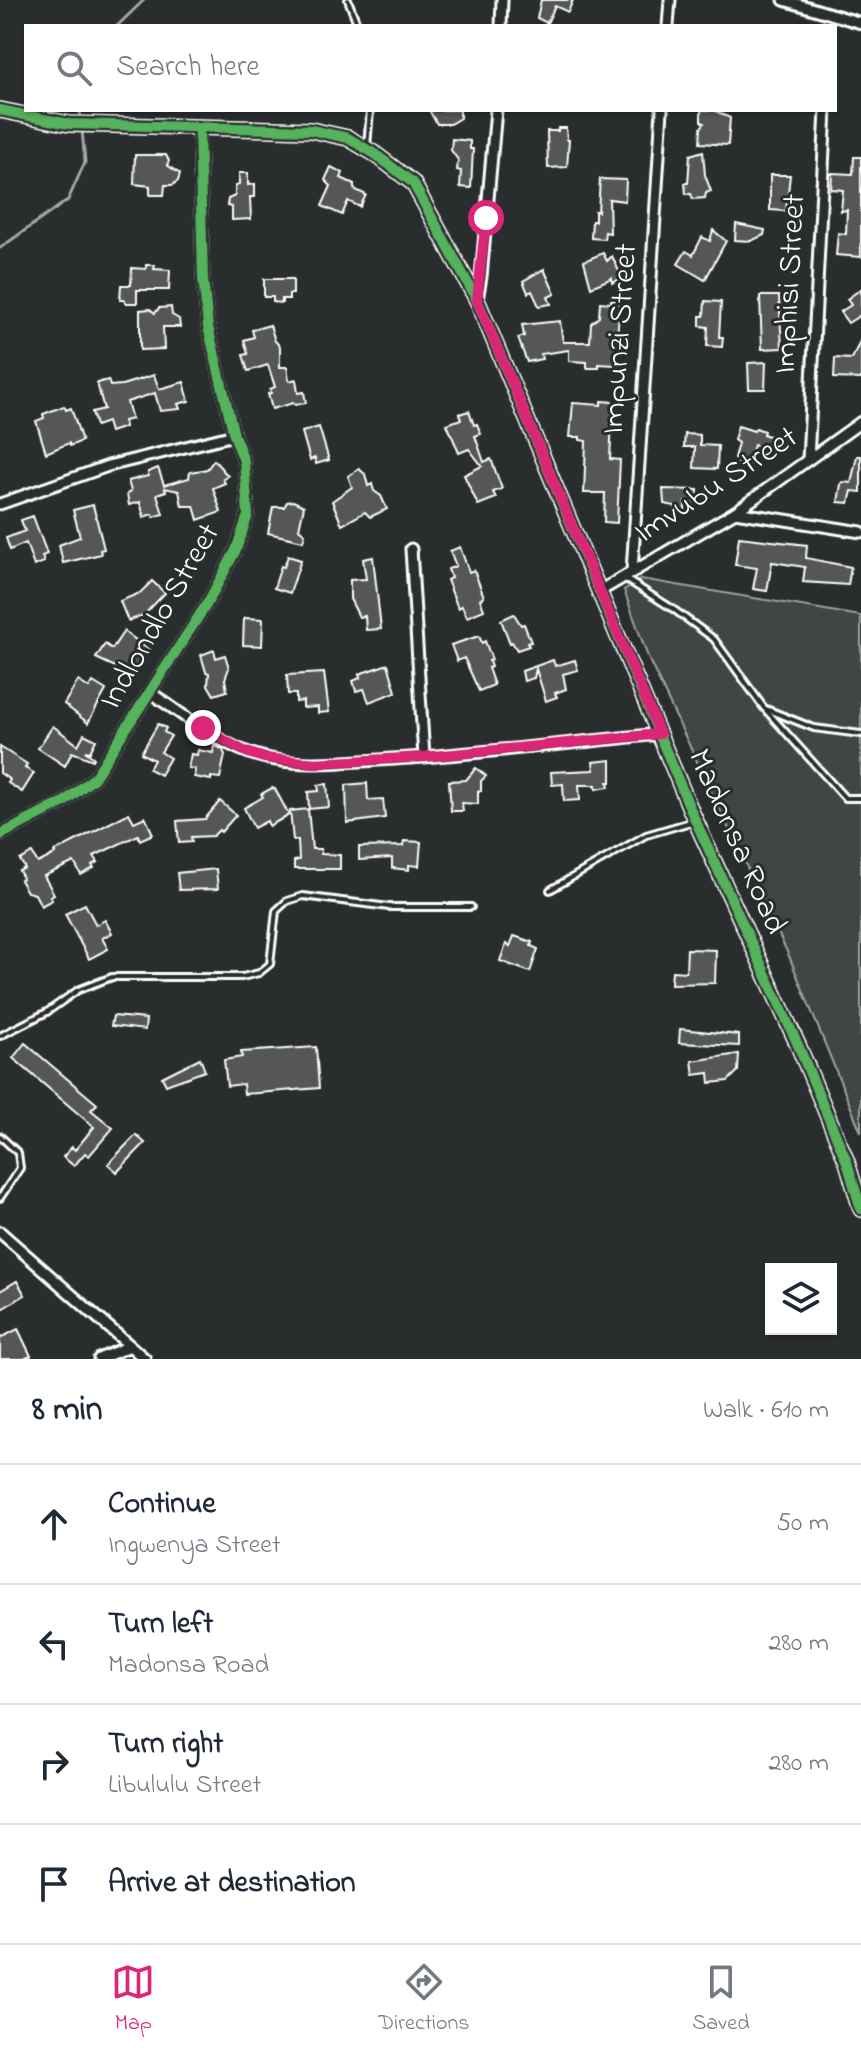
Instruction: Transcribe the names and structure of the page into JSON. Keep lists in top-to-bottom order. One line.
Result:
{"streets":{"street":["Imphisi Street","Impunzi Street","Imvubu Street","Indlondlo Street","Madonsa Road"]},"crossings":[["Imphisi Street","Imvubu Street"],["Impunzi Street","Imvubu Street"],["Imvubu Street","Madonsa Road"],["Indlondlo Street","Madonsa Road"]],"page":{"search":"Search here","heading":["8 min","Walk · 610 m"],"list":[["Continue","Ingwenya Street","50 m"],["Turn left","Madonsa Road","280 m"],["Turn right","Libululu Street","280 m"],"Arrive at destination"],"nav":["Map","Directions","Saved"]}}
